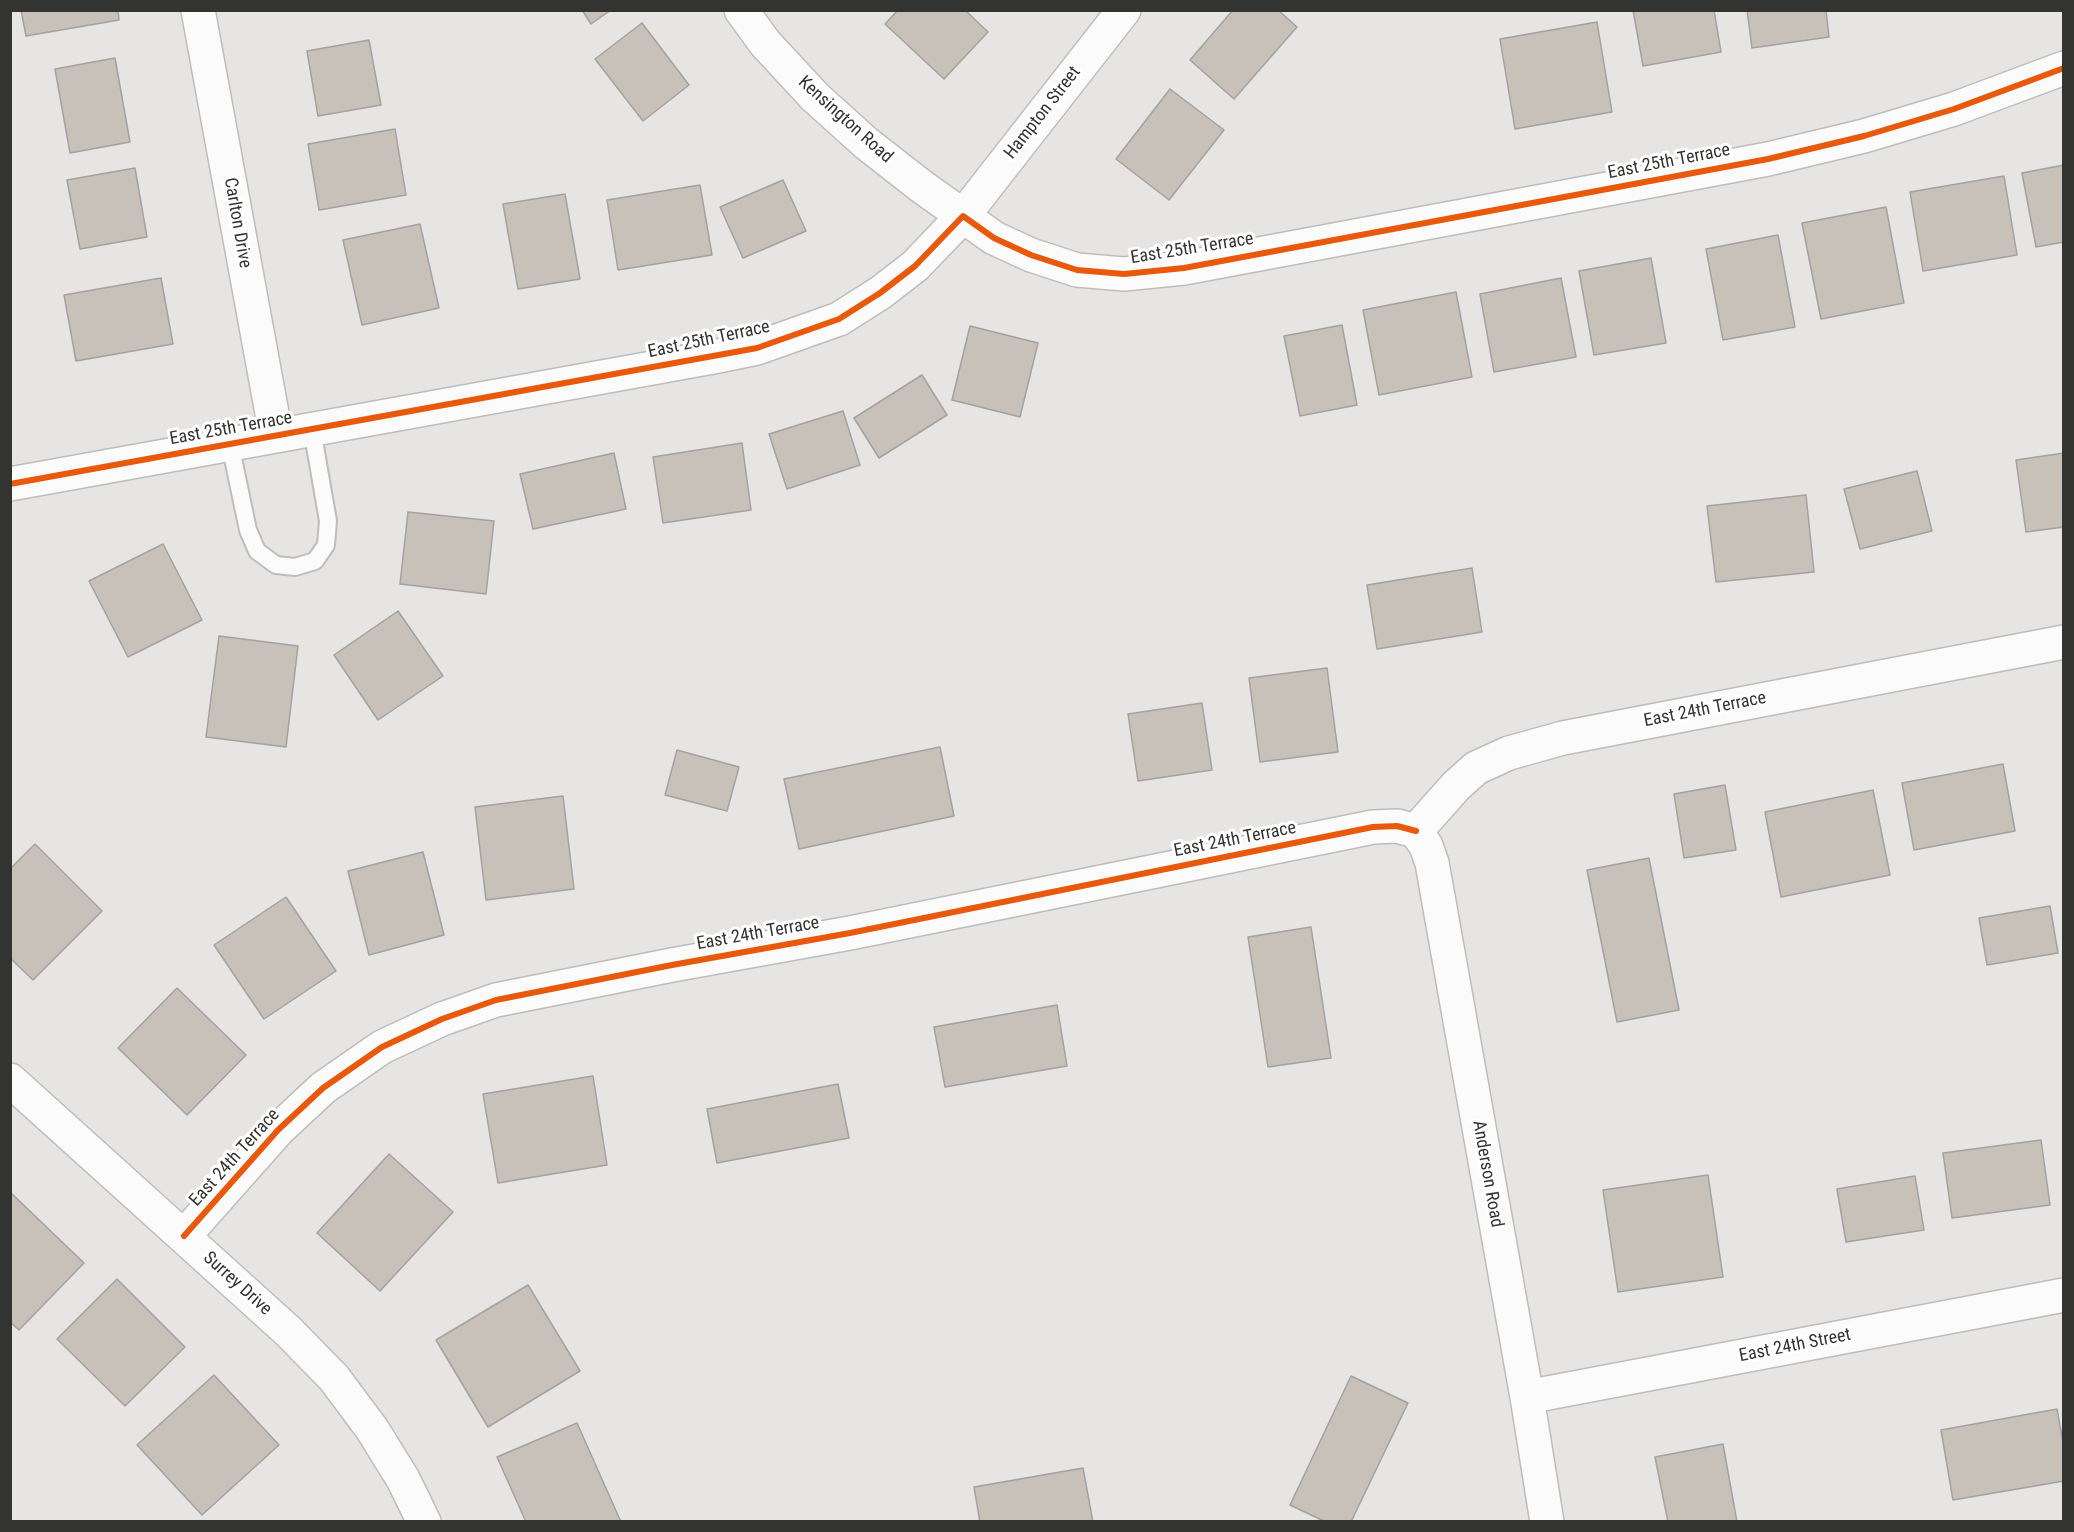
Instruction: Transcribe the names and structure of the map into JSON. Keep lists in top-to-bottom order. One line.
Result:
{"streets":{"street":["Hampton Street","Kensington Road","East 25th Terrace","Carlton Drive","East 24th Terrace","Anderson Road","Surrey Drive","East 24th Street"]},"crossings":[["Hampton Street","Kensington Road"],["Hampton Street","East 25th Terrace"],["Kensington Road","East 25th Terrace"],["East 25th Terrace","Carlton Drive"],["East 24th Terrace","Anderson Road"],["East 24th Terrace","Surrey Drive"],["Anderson Road","East 24th Street"]]}
